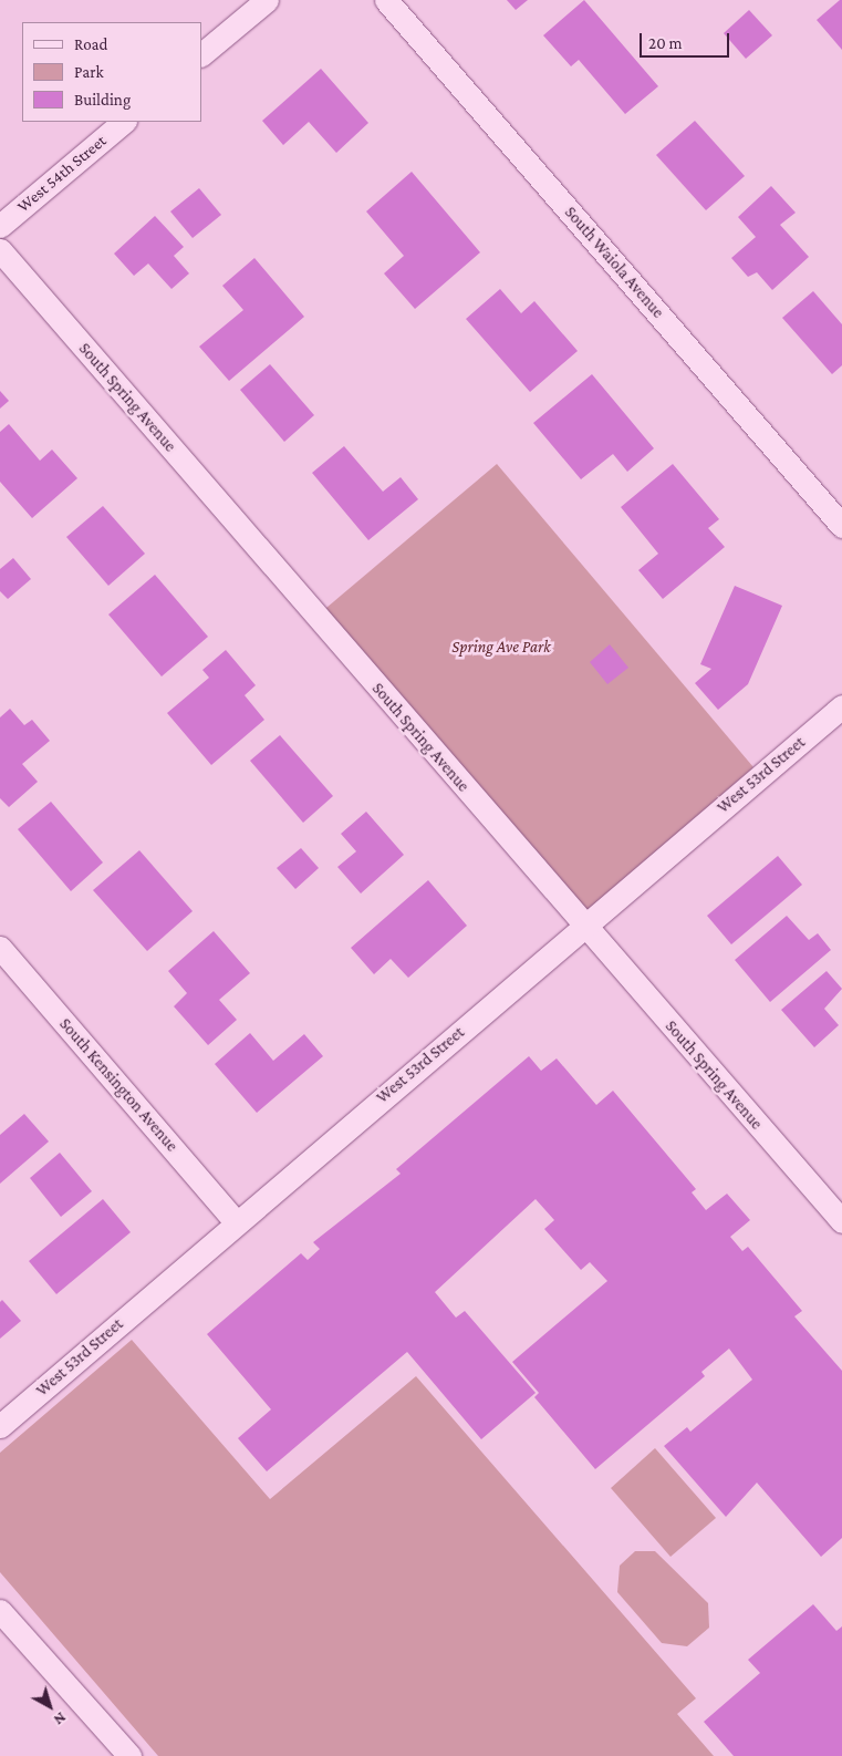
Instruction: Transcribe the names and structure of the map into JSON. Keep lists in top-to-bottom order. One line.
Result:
{"streets":{"street":["West 54th Street","South Waiola Avenue","South Spring Avenue","West 53rd Street","South Kensington Avenue"]},"crossings":[["South Spring Avenue","West 53rd Street"],["West 53rd Street","South Kensington Avenue"]],"parks":["Spring Ave Park"],"legend":["Road","Park","Building"],"scale_bar":"20 m","north":"bottom right"}
